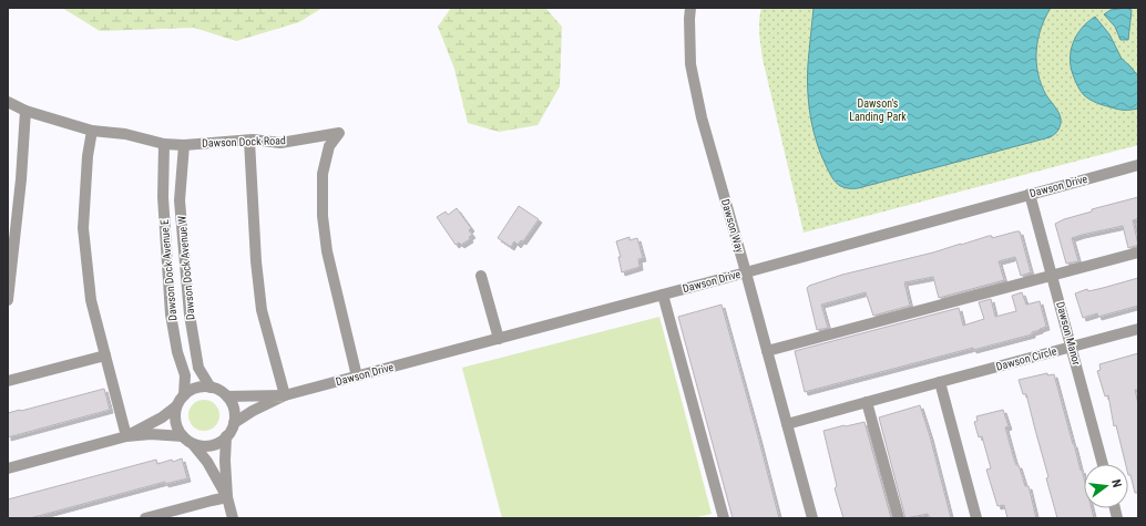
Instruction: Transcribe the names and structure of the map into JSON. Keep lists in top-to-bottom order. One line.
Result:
{"streets":{"street":["Dawson Dock Road","Dawson Drive","Dawson Way","Dawson Dock Avenue W","Dawson Dock Avenue E","Dawson Manor","Dawson Circle"]},"crossings":[["Dawson Dock Road","Dawson Drive"],["Dawson Dock Road","Dawson Dock Avenue W"],["Dawson Dock Road","Dawson Dock Avenue E"],["Dawson Drive","Dawson Way"],["Dawson Drive","Dawson Dock Avenue W"],["Dawson Drive","Dawson Dock Avenue E"],["Dawson Drive","Dawson Manor"],["Dawson Way","Dawson Circle"],["Dawson Dock Avenue W","Dawson Dock Avenue E"],["Dawson Manor","Dawson Circle"]],"parks":["Dawson's Landing Park"],"north":"right"}
